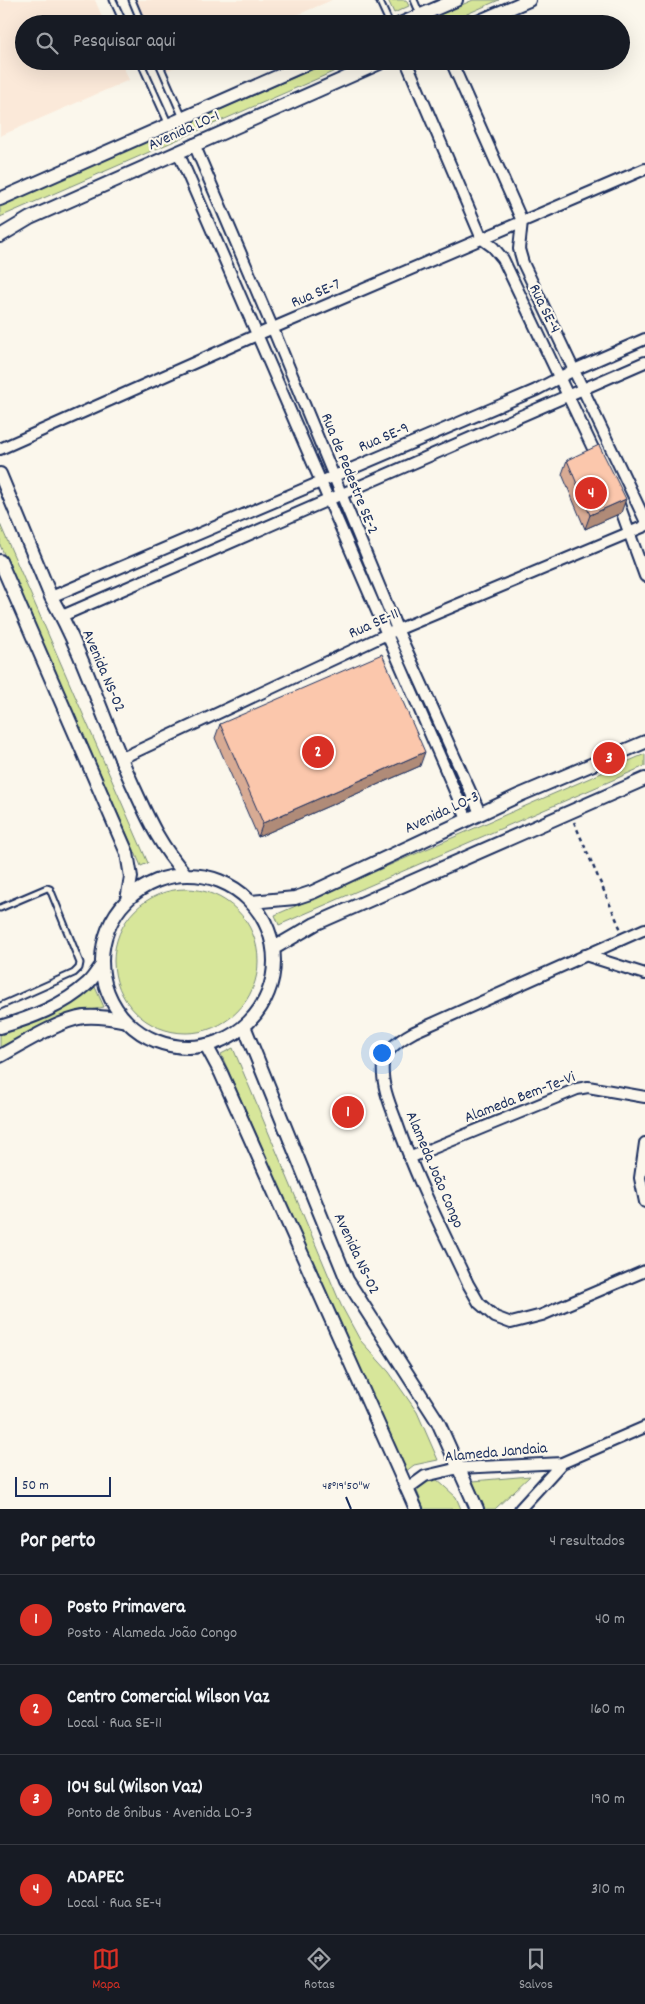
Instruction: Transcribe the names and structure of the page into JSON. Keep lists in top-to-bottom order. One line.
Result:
{"streets":{"street":["Avenida LO-1","Rua SE-7","Rua SE-4","Rua SE-9","Rua de Pedestre SE-2","Rua SE-11","Avenida NS-02","Avenida LO-3","Alameda Bem-Te-Vi","Alameda João Congo","Alameda Jandaia"]},"crossings":[["Avenida LO-1","Rua de Pedestre SE-2"],["Rua SE-7","Rua SE-4"],["Rua SE-7","Rua de Pedestre SE-2"],["Rua SE-4","Rua SE-9"],["Rua SE-9","Rua de Pedestre SE-2"],["Rua SE-9","Avenida NS-02"],["Rua de Pedestre SE-2","Rua SE-11"],["Rua de Pedestre SE-2","Avenida LO-3"],["Rua SE-11","Avenida NS-02"],["Avenida NS-02","Avenida LO-3"],["Avenida NS-02","Alameda Jandaia"],["Alameda Bem-Te-Vi","Alameda João Congo"]],"scale_bar":"50 m","page":{"search":"Pesquisar aqui","pins":["4","2","3","1"],"scale":"50 m","heading":["Por perto","4 resultados"],"list":[{"mark":"1","name":"Posto Primavera","note":"Posto · Alameda João Congo","value":"40 m"},{"mark":"2","name":"Centro Comercial Wilson Vaz","note":"Local · Rua SE-11","value":"160 m"},{"mark":"3","name":"104 Sul (Wilson Vaz)","note":"Ponto de ônibus · Avenida LO-3","value":"190 m"},{"mark":"4","name":"ADAPEC","note":"Local · Rua SE-4","value":"310 m"}],"nav":["Mapa","Rotas","Salvos"]},"coordinates":["48°19'50\"W"]}
